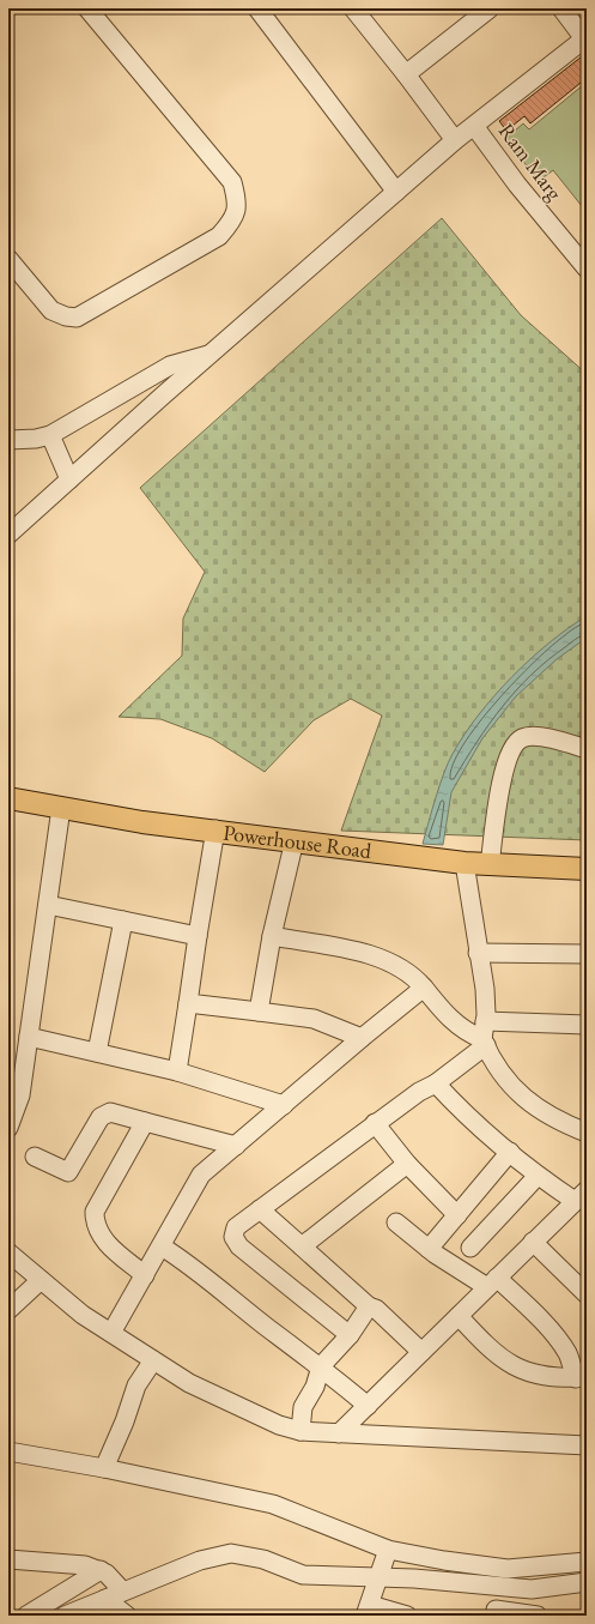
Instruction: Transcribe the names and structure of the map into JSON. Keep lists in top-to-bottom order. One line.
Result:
{"streets":{"main road":["Powerhouse Road"],"street":["Ram Marg"]}}
